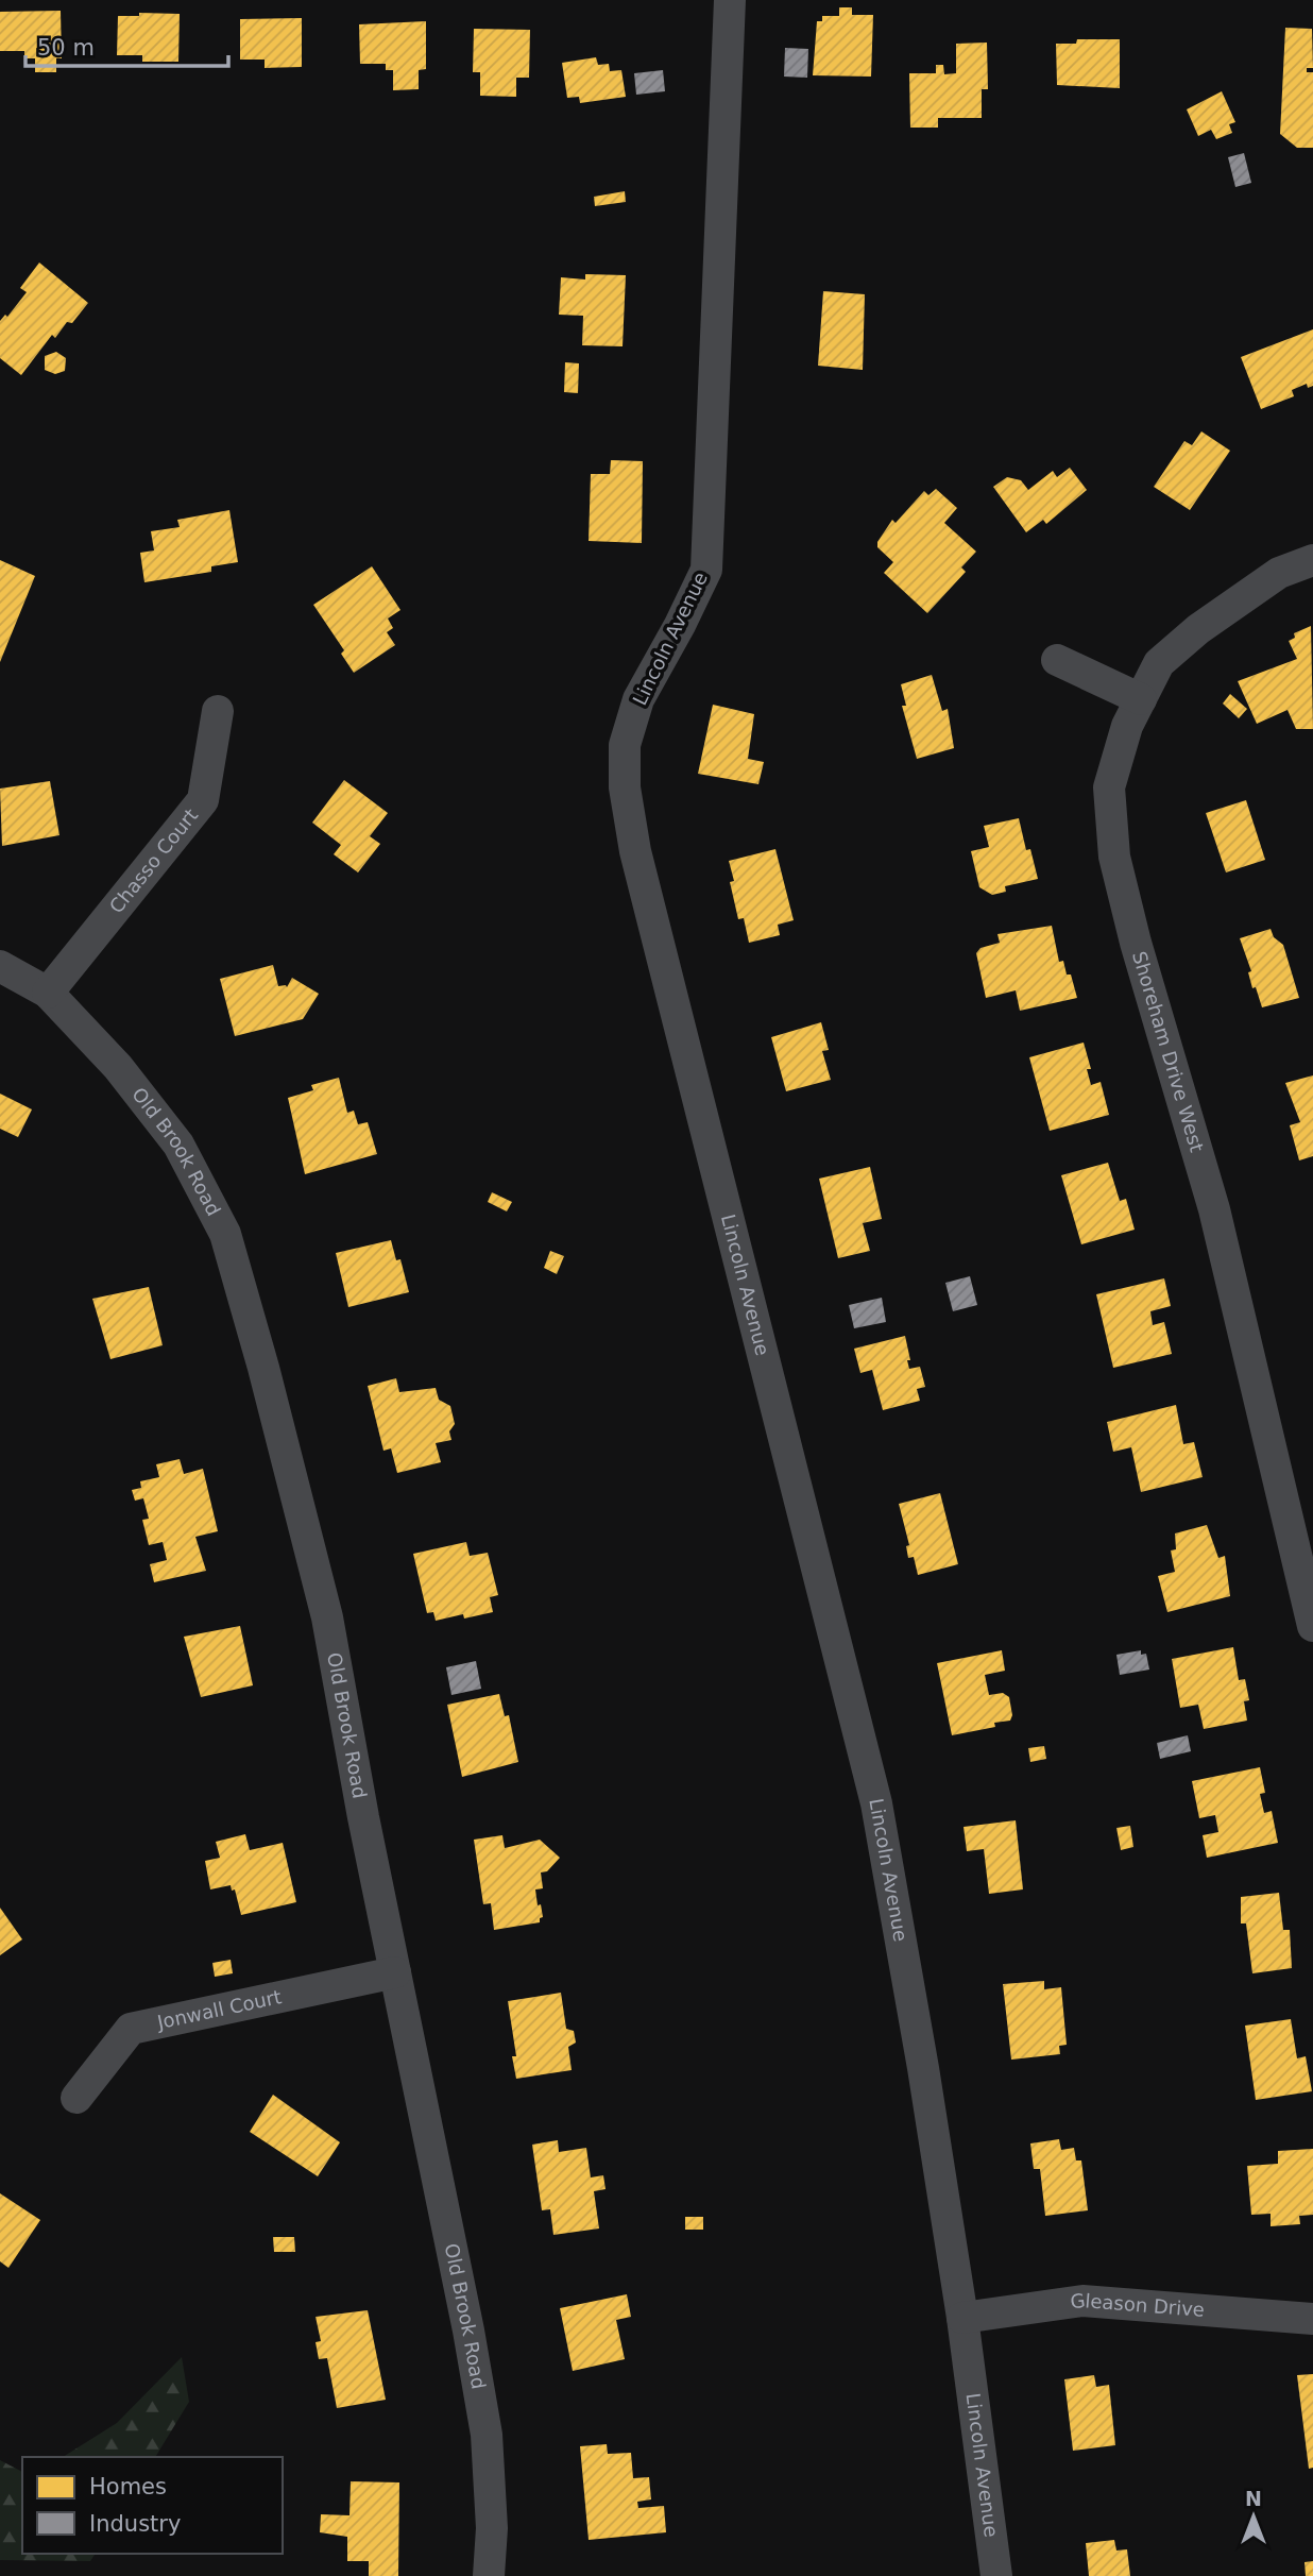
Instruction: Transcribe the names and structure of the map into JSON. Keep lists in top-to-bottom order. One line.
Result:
{"streets":{"street":["Lincoln Avenue","Chasso Court","Shoreham Drive West","Old Brook Road","Jonwall Court","Gleason Drive"]},"crossings":[["Lincoln Avenue","Gleason Drive"],["Chasso Court","Old Brook Road"],["Old Brook Road","Jonwall Court"]],"legend":["Homes","Industry"],"scale_bar":"50 m","north":"top"}
